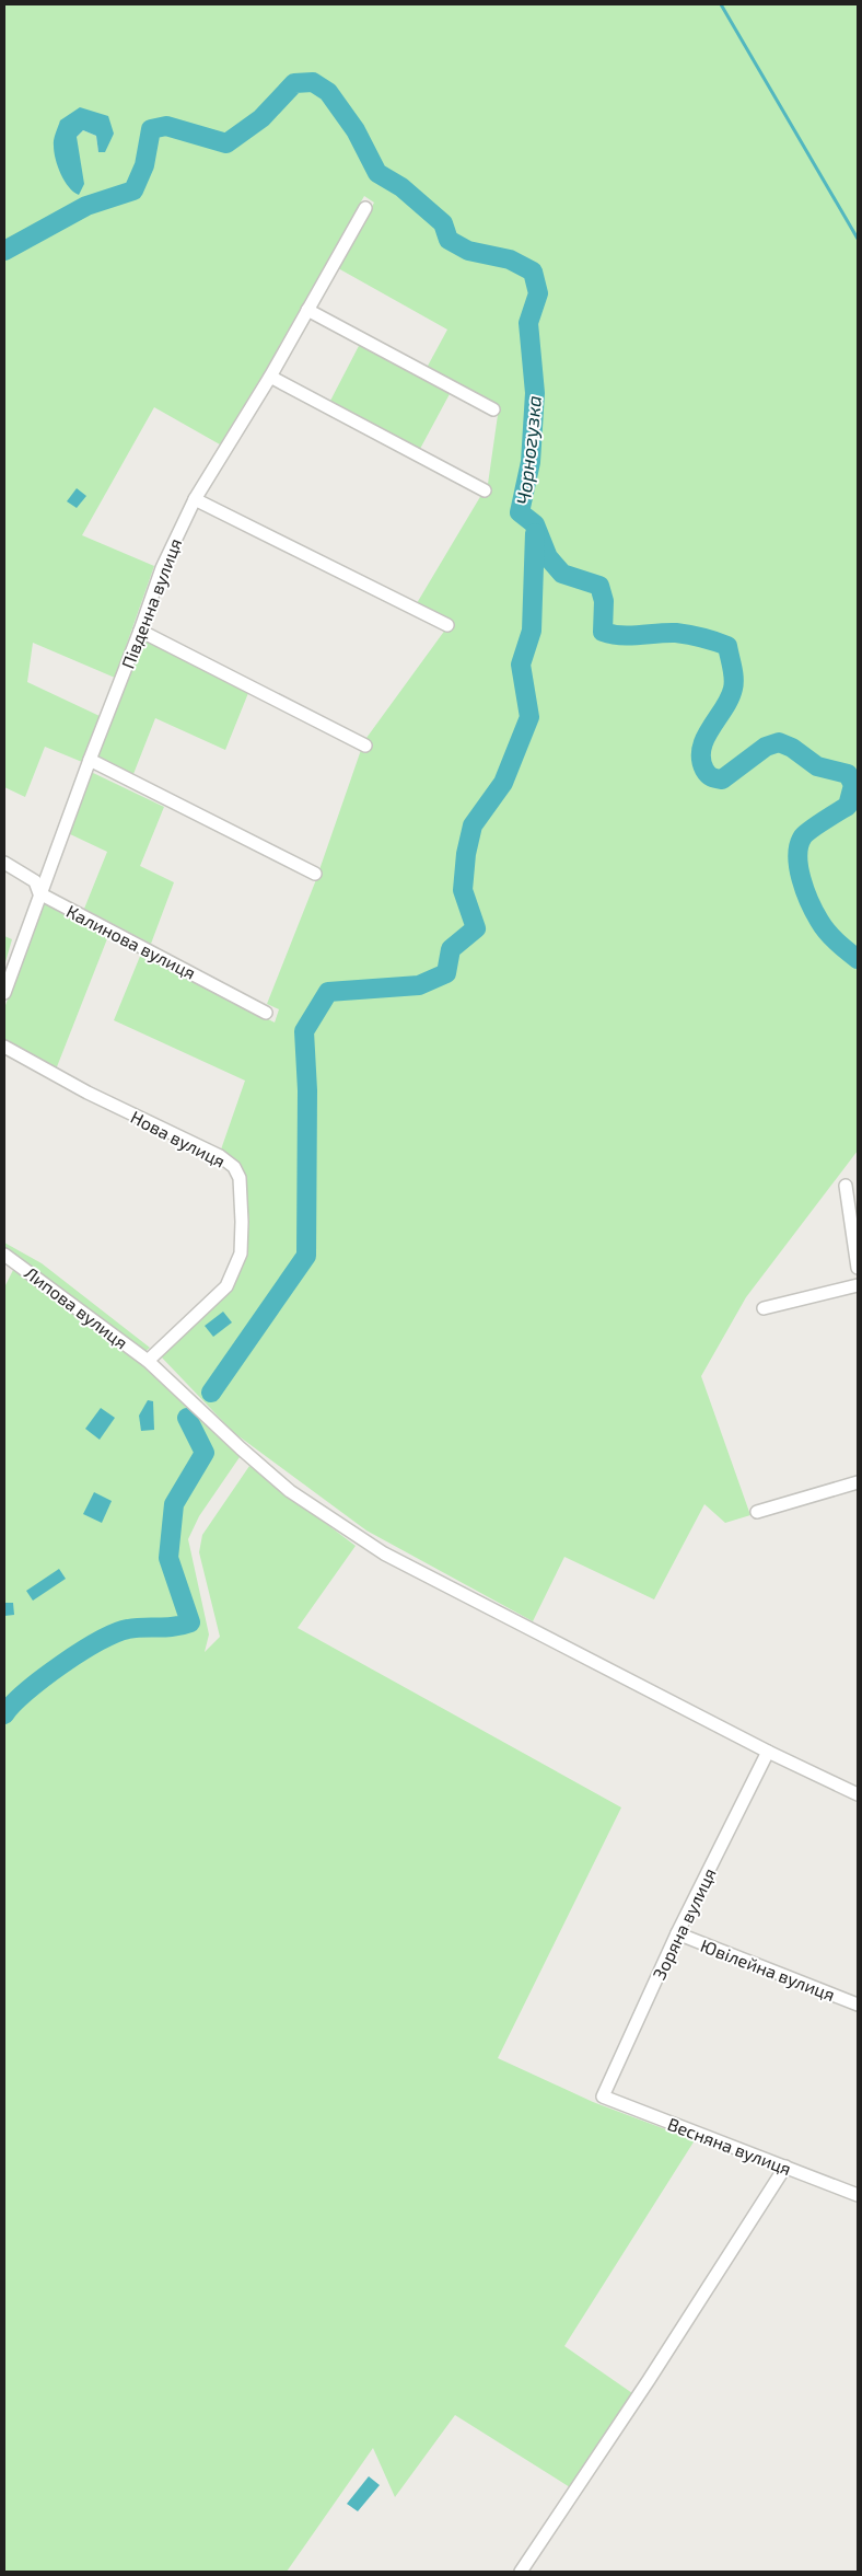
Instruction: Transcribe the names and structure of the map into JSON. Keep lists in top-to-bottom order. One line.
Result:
{"streets":{"street":["Південна вулиця","Калинова вулиця","Нова вулиця","Липова вулиця","Зоряна вулиця","Ювілейна вулиця","Весняна вулиця"]},"crossings":[["Південна вулиця","Калинова вулиця"],["Нова вулиця","Липова вулиця"],["Липова вулиця","Зоряна вулиця"],["Зоряна вулиця","Ювілейна вулиця"],["Зоряна вулиця","Весняна вулиця"]],"water":["Чорногузка"]}
